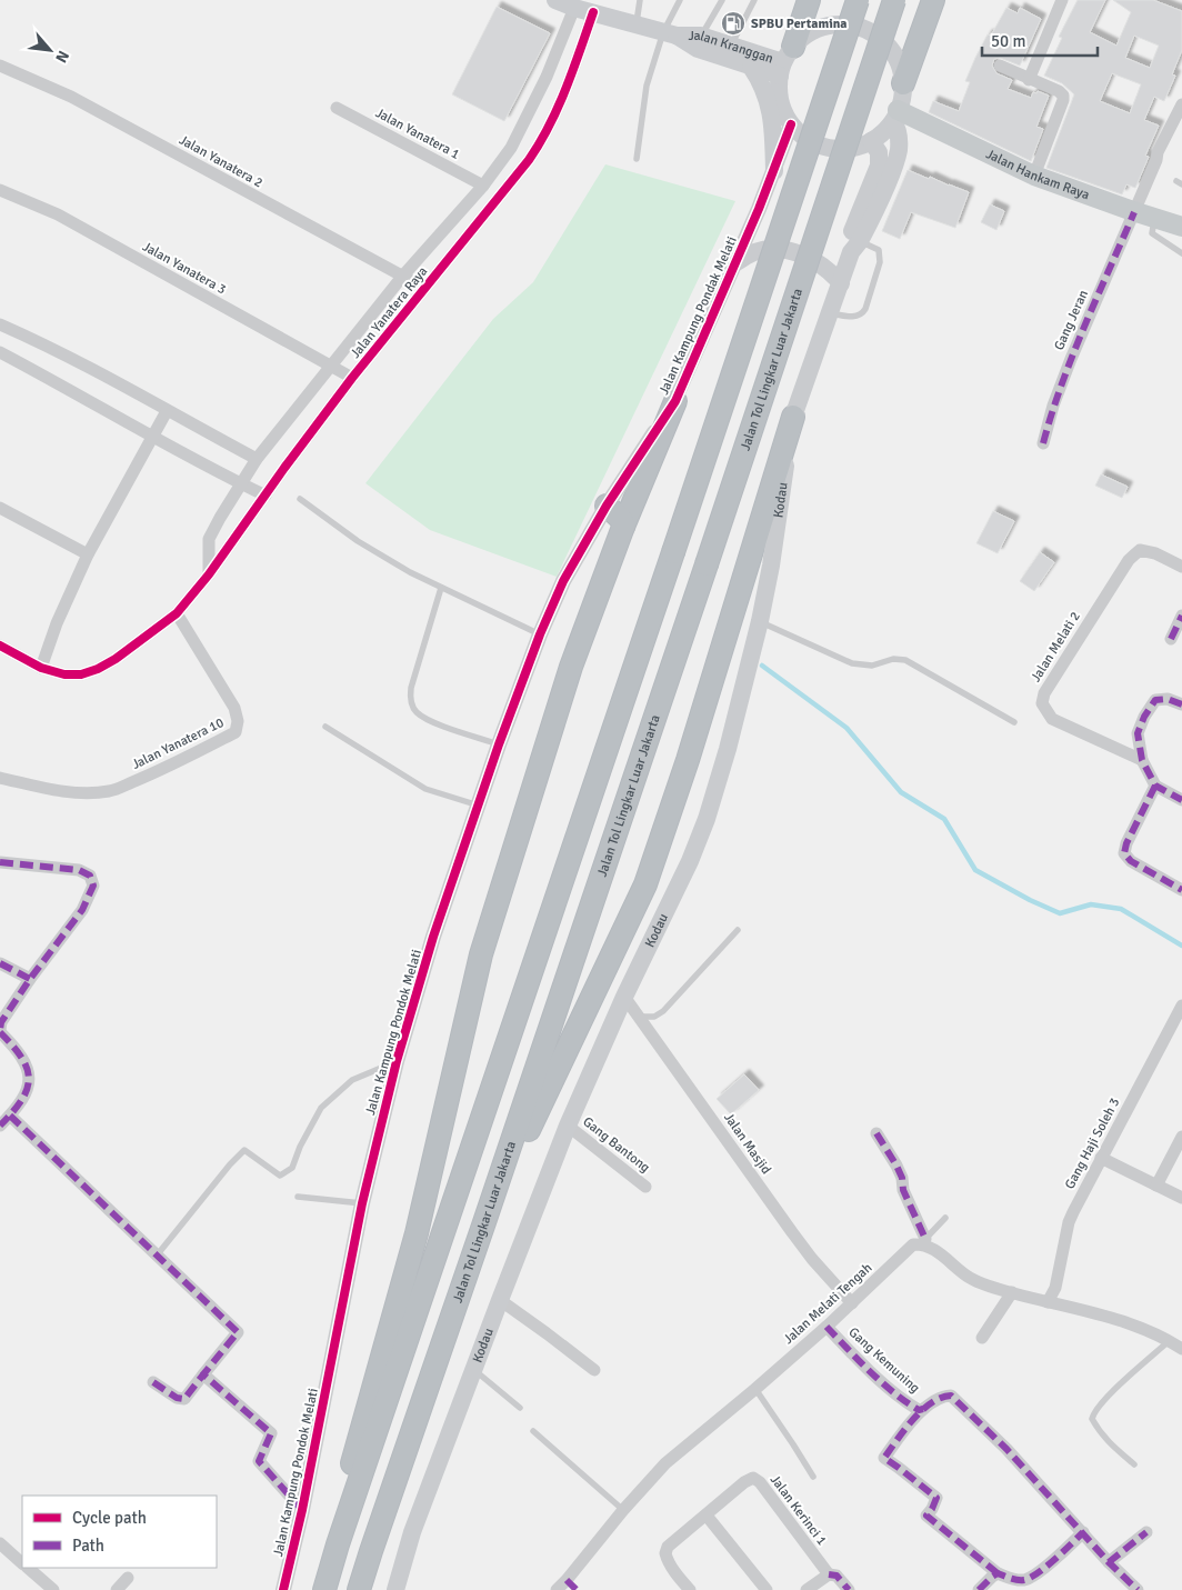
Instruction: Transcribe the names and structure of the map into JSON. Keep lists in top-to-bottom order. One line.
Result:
{"streets":{"highway":["Jalan Tol Lingkar Luar Jakarta"],"main road":["Jalan Kranggan","Jalan Hankam Raya","Kodau"],"street":["Jalan Yanatera 1","Jalan Yanatera 2","Jalan Yanatera 3","Jalan Yanatera Raya","Jalan Kampung Pondak Melati","Gang Jeran","Jalan Melati 2","Jalan Yanatera 10","Jalan Kampung Pondok Melati","Jalan Masjid","Gang Haji Soleh 3","Gang Bantong","Jalan Melati Tengah","Gang Kemuning","Jalan Kerinci 1"]},"crossings":[["Jalan Kranggan","Jalan Hankam Raya"],["Jalan Kranggan","Jalan Yanatera Raya"],["Jalan Kranggan","Jalan Kampung Pondak Melati"],["Jalan Kranggan","Kodau"],["Jalan Yanatera 1","Jalan Yanatera Raya"],["Jalan Yanatera 2","Jalan Yanatera Raya"],["Jalan Hankam Raya","Jalan Kampung Pondak Melati"],["Jalan Hankam Raya","Gang Jeran"],["Jalan Hankam Raya","Kodau"],["Jalan Yanatera 3","Jalan Yanatera Raya"],["Jalan Yanatera Raya","Jalan Yanatera 10"],["Jalan Kampung Pondak Melati","Kodau"],["Jalan Kampung Pondak Melati","Jalan Kampung Pondok Melati"],["Kodau","Jalan Masjid"],["Kodau","Gang Bantong"],["Jalan Masjid","Jalan Melati Tengah"],["Jalan Melati Tengah","Gang Kemuning"]],"places":{"fuel station":["SPBU Pertamina"]},"legend":["Cycle path","Path"],"scale_bar":"50 m","north":"bottom right"}
